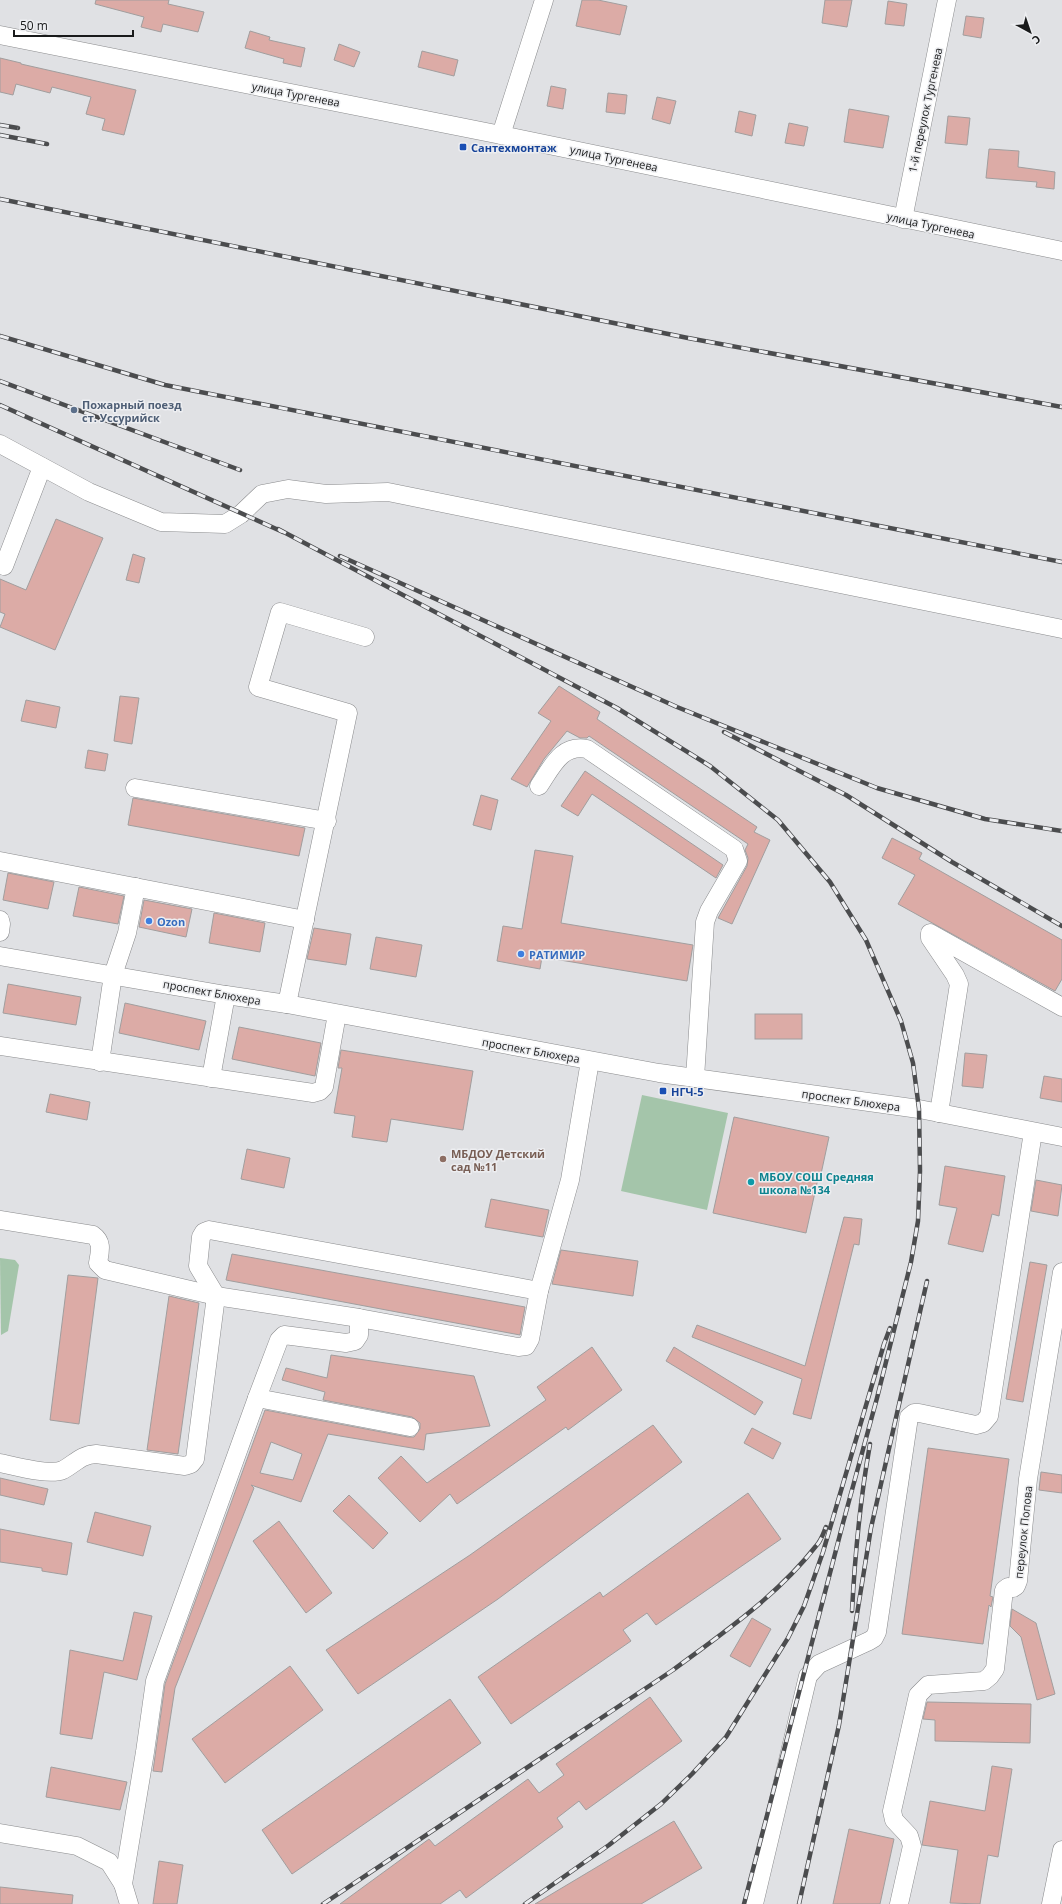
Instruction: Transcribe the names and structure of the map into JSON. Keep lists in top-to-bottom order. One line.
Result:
{"streets":{"street":["улица Тургенева","1-й переулок Тургенева","проспект Блюхера","переулок Попова"]},"crossings":[["улица Тургенева","1-й переулок Тургенева"]],"places":{"transit":["Сантехмонтаж","НГЧ-5"],"other":["Пожарный поезд ст. Уссурийск","Ozon","РАТИМИР","МБДОУ Детский сад №11","МБОУ СОШ Средняя школа №134"]},"scale_bar":"50 m","north":"bottom right"}
